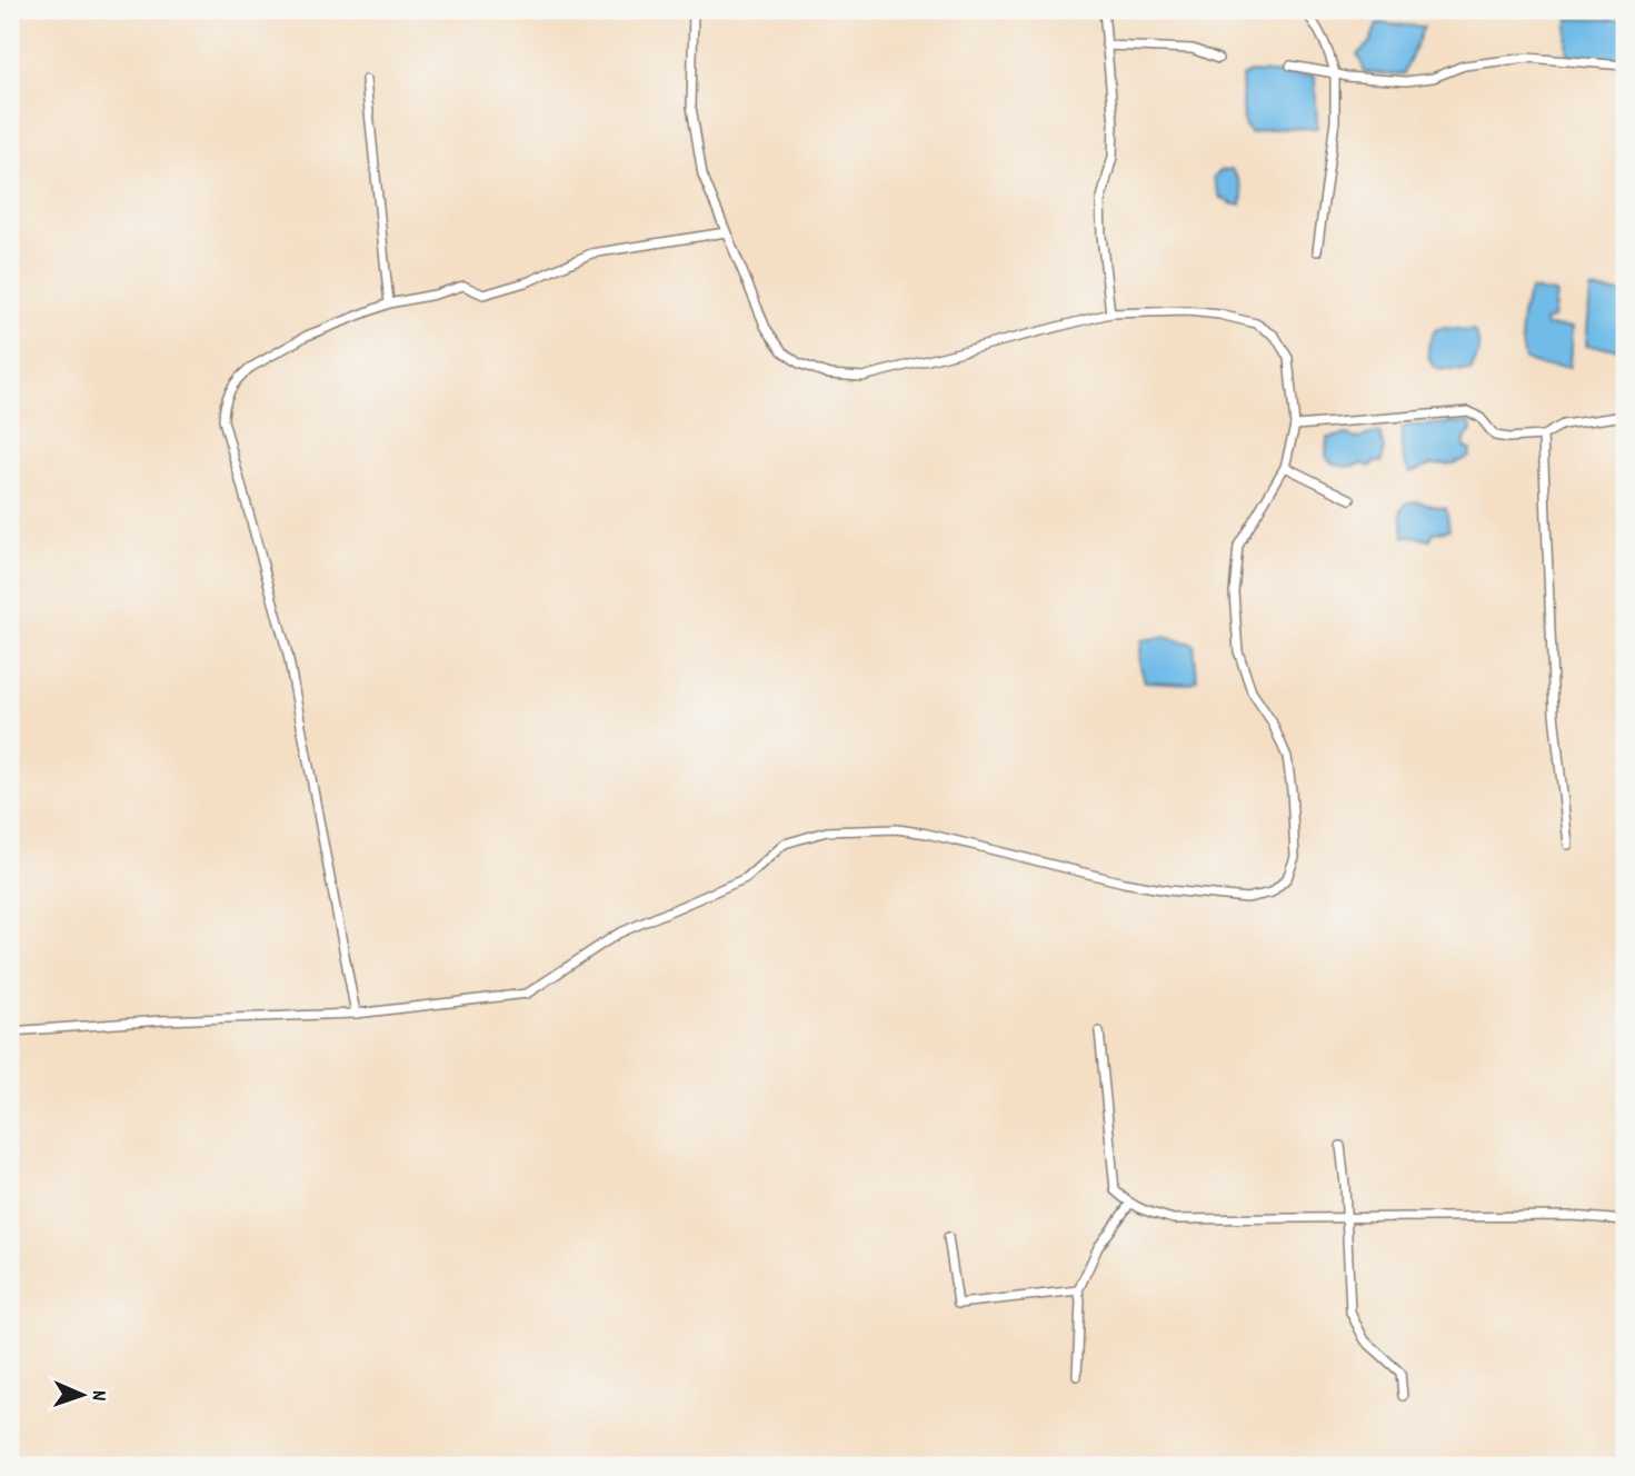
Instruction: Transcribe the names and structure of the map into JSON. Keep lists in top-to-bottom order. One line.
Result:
{"north":"right"}
